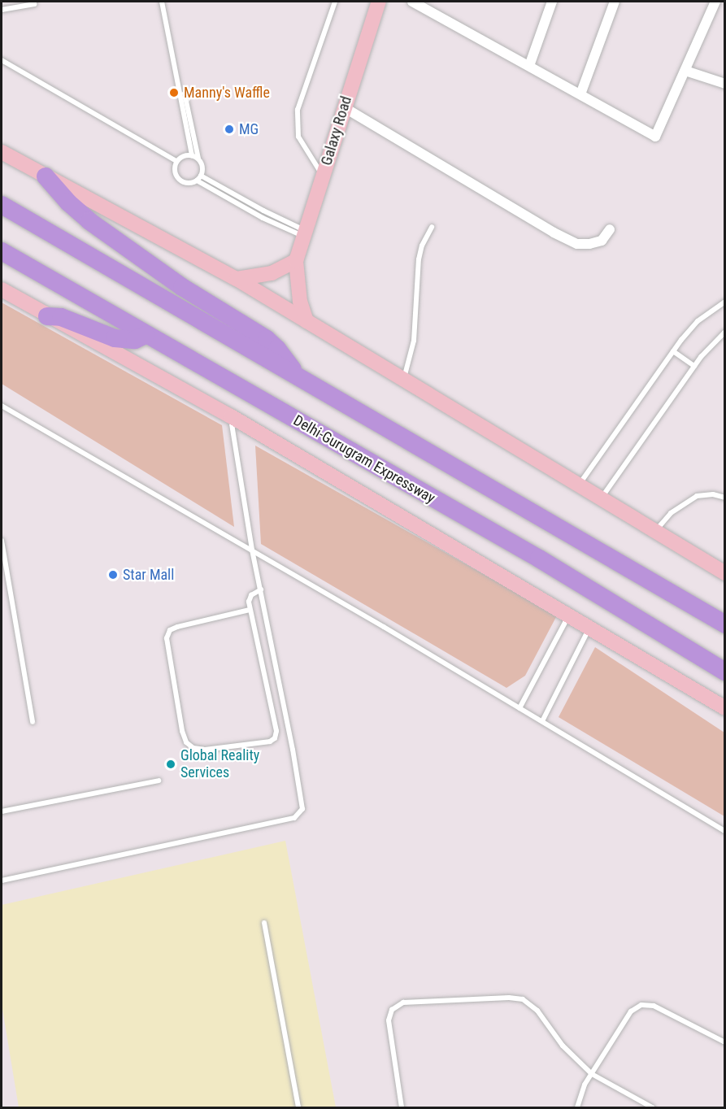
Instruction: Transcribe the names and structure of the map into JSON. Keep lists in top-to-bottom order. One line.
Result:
{"streets":{"highway":["Delhi-Gurugram Expressway"],"main road":["Galaxy Road"]},"places":["Manny's Waffle","MG","Star Mall","Global Reality Services"]}
